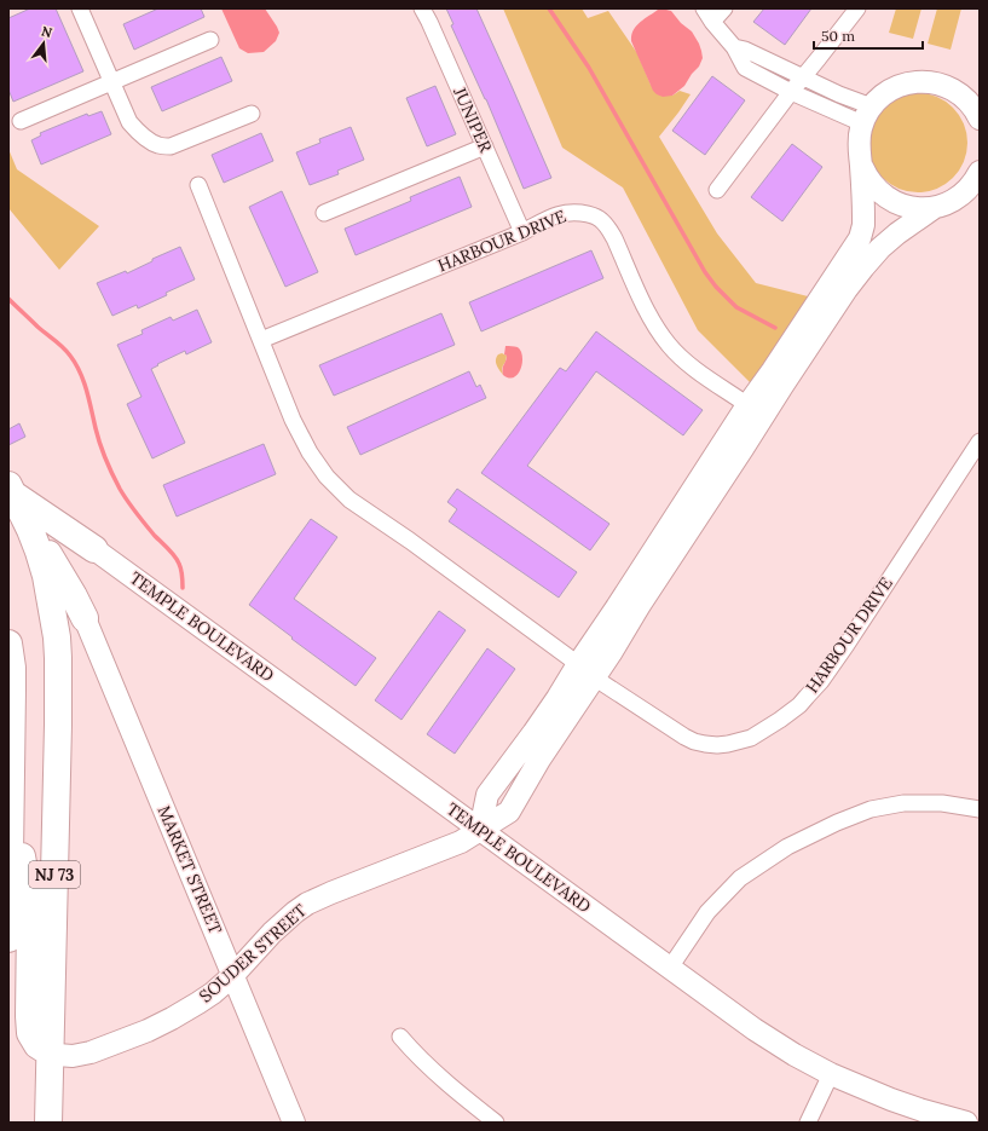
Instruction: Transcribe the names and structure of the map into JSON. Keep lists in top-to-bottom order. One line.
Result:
{"streets":{"highway":["NJ 73"],"street":["JUNIPER","HARBOUR DRIVE","TEMPLE BOULEVARD","MARKET STREET","SOUDER STREET"]},"crossings":[["JUNIPER","HARBOUR DRIVE"],["TEMPLE BOULEVARD","SOUDER STREET"],["MARKET STREET","SOUDER STREET"],["NJ 73","SOUDER STREET"]],"scale_bar":"50 m","north":"top"}
